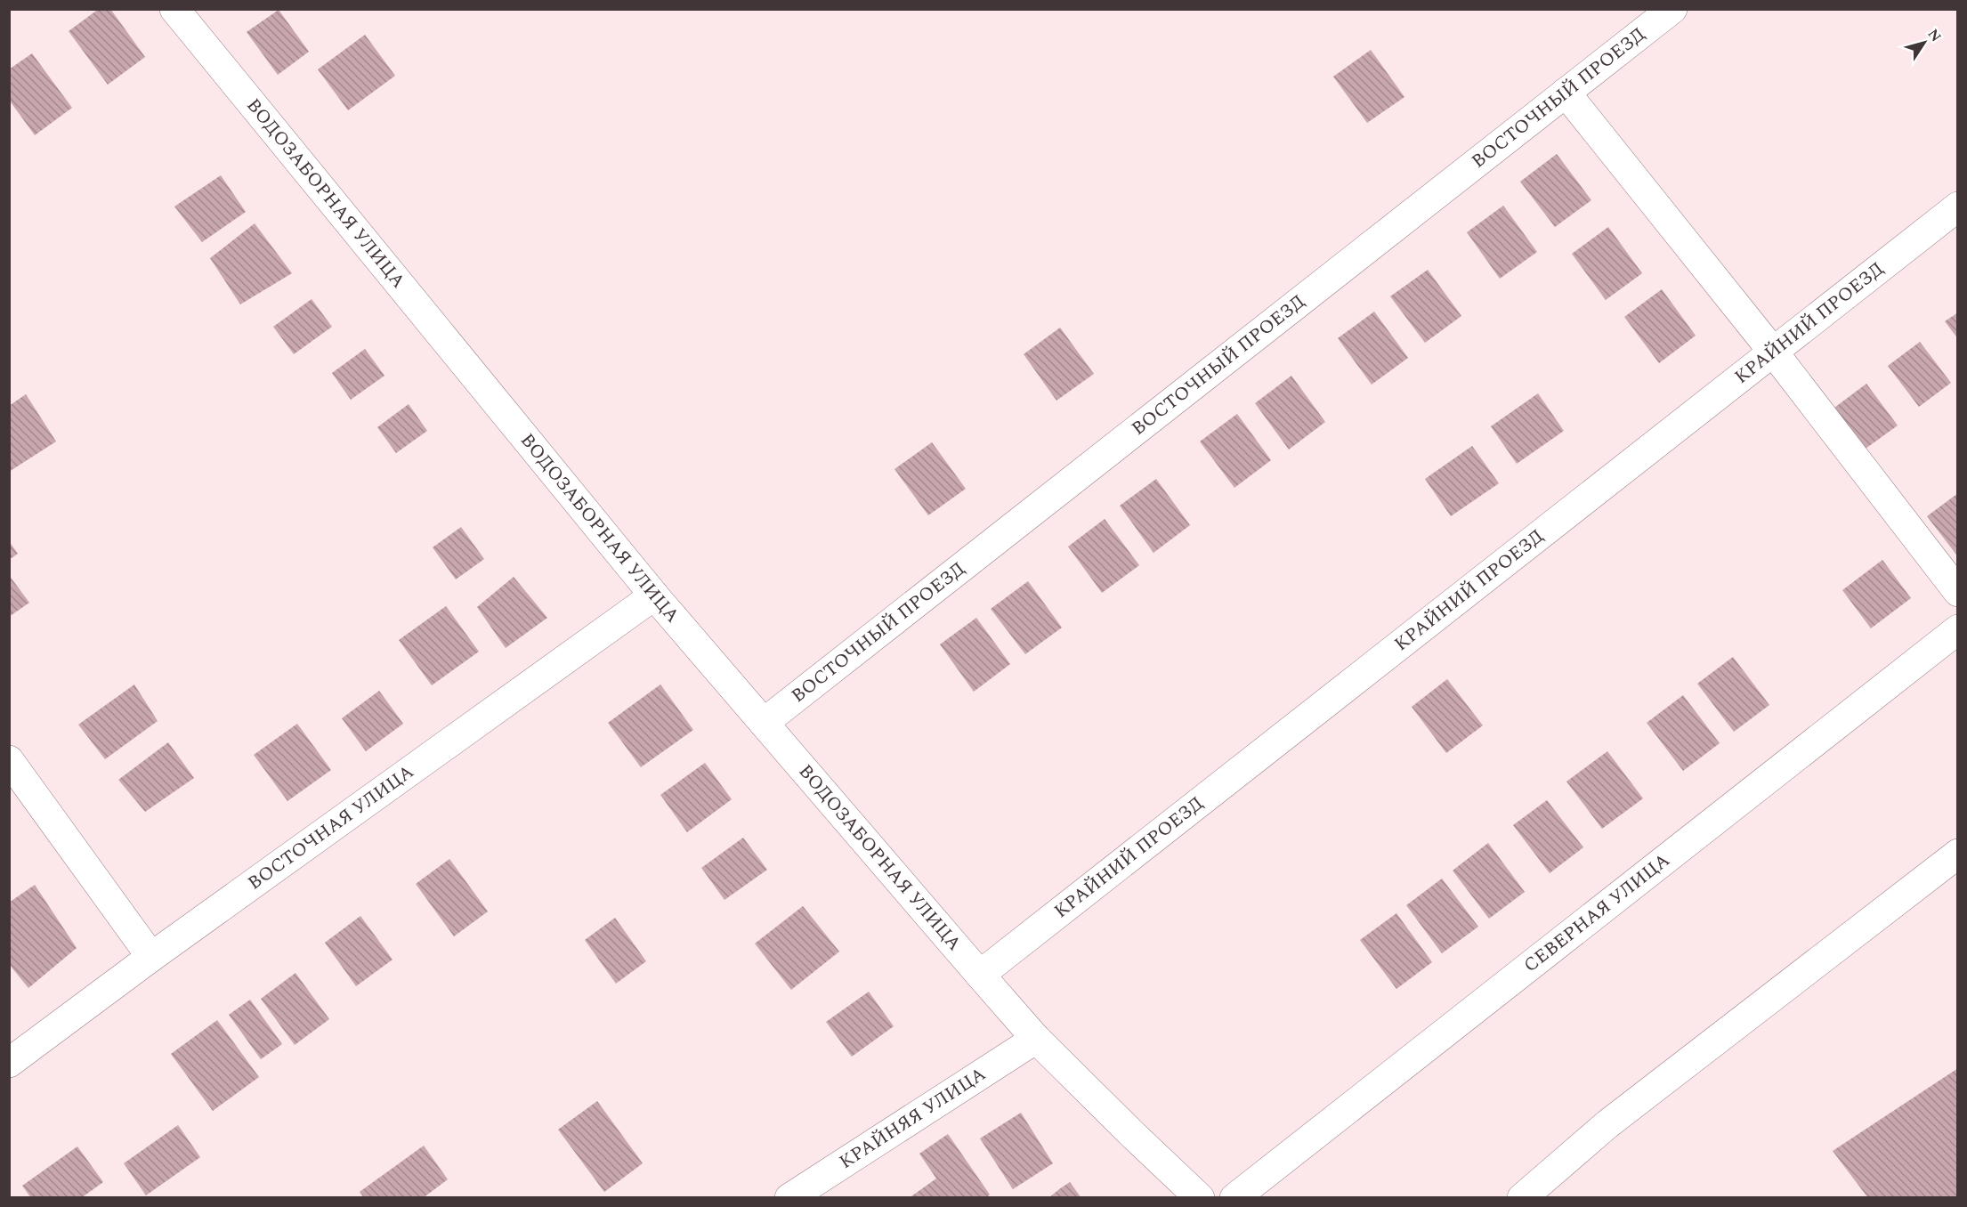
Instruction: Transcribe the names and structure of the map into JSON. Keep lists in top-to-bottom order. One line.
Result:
{"streets":{"street":["ВОСТОЧНЫЙ ПРОЕЗД","ВОДОЗАБОРНАЯ УЛИЦА","КРАЙНИЙ ПРОЕЗД","ВОСТОЧНАЯ УЛИЦА","СЕВЕРНАЯ УЛИЦА","КРАЙНЯЯ УЛИЦА"]},"crossings":[["ВОСТОЧНЫЙ ПРОЕЗД","ВОДОЗАБОРНАЯ УЛИЦА"],["ВОДОЗАБОРНАЯ УЛИЦА","КРАЙНИЙ ПРОЕЗД"],["ВОДОЗАБОРНАЯ УЛИЦА","ВОСТОЧНАЯ УЛИЦА"],["ВОДОЗАБОРНАЯ УЛИЦА","КРАЙНЯЯ УЛИЦА"]],"north":"top right"}
